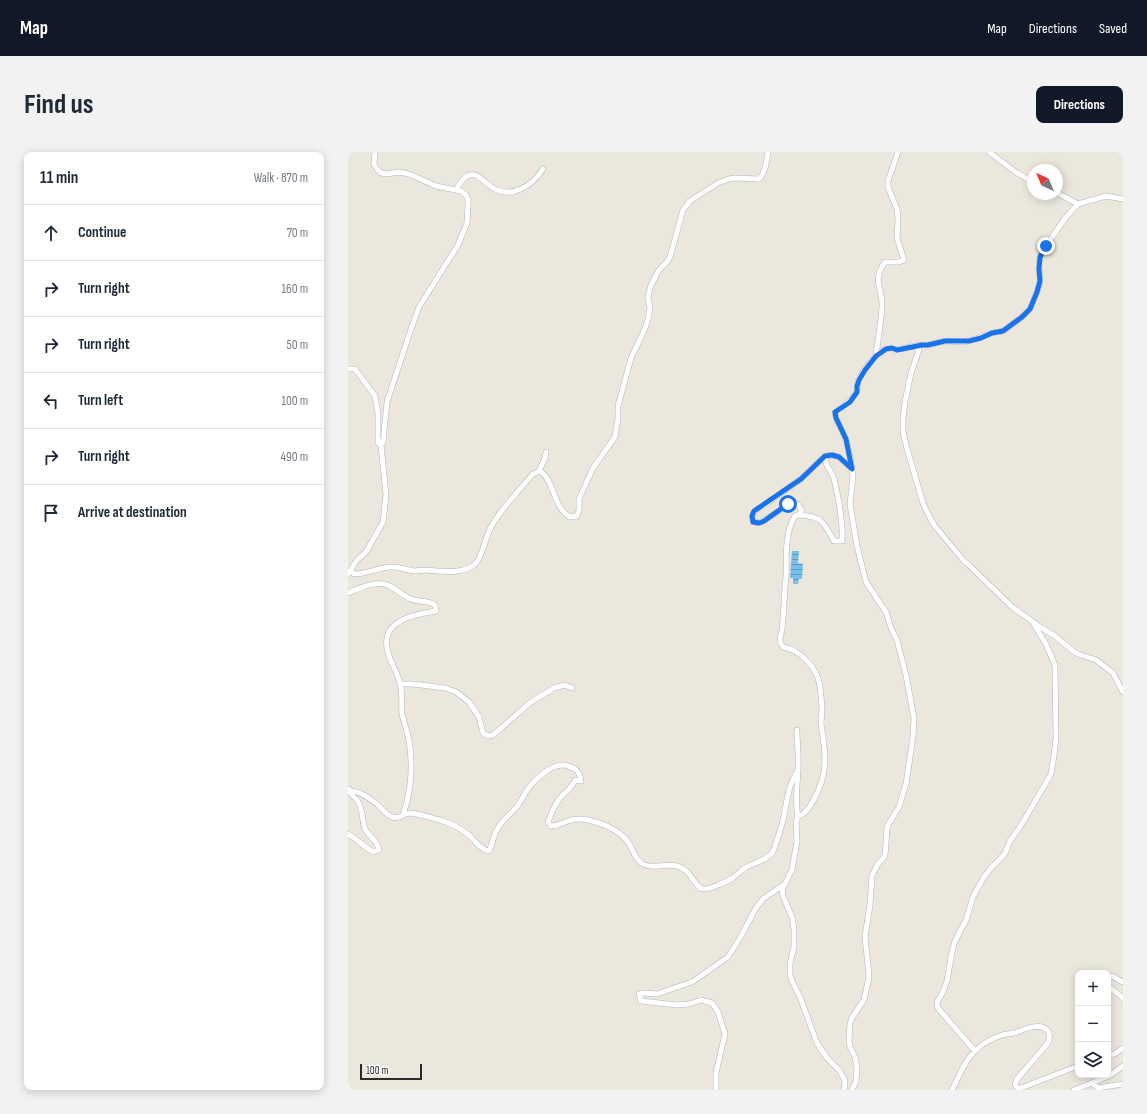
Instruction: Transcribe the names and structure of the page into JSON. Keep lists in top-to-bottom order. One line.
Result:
{"scale_bar":"100 m","north":"top left","page":{"header":"Map","nav":["Map","Directions","Saved"],"buttons":"Directions","title":"Find us","heading":["11 min","Walk · 870 m"],"list":[["Continue","70 m"],["Turn right","160 m"],["Turn right","50 m"],["Turn left","100 m"],["Turn right","490 m"],"Arrive at destination"],"map_buttons":["+","−"],"scale":"100 m"}}
